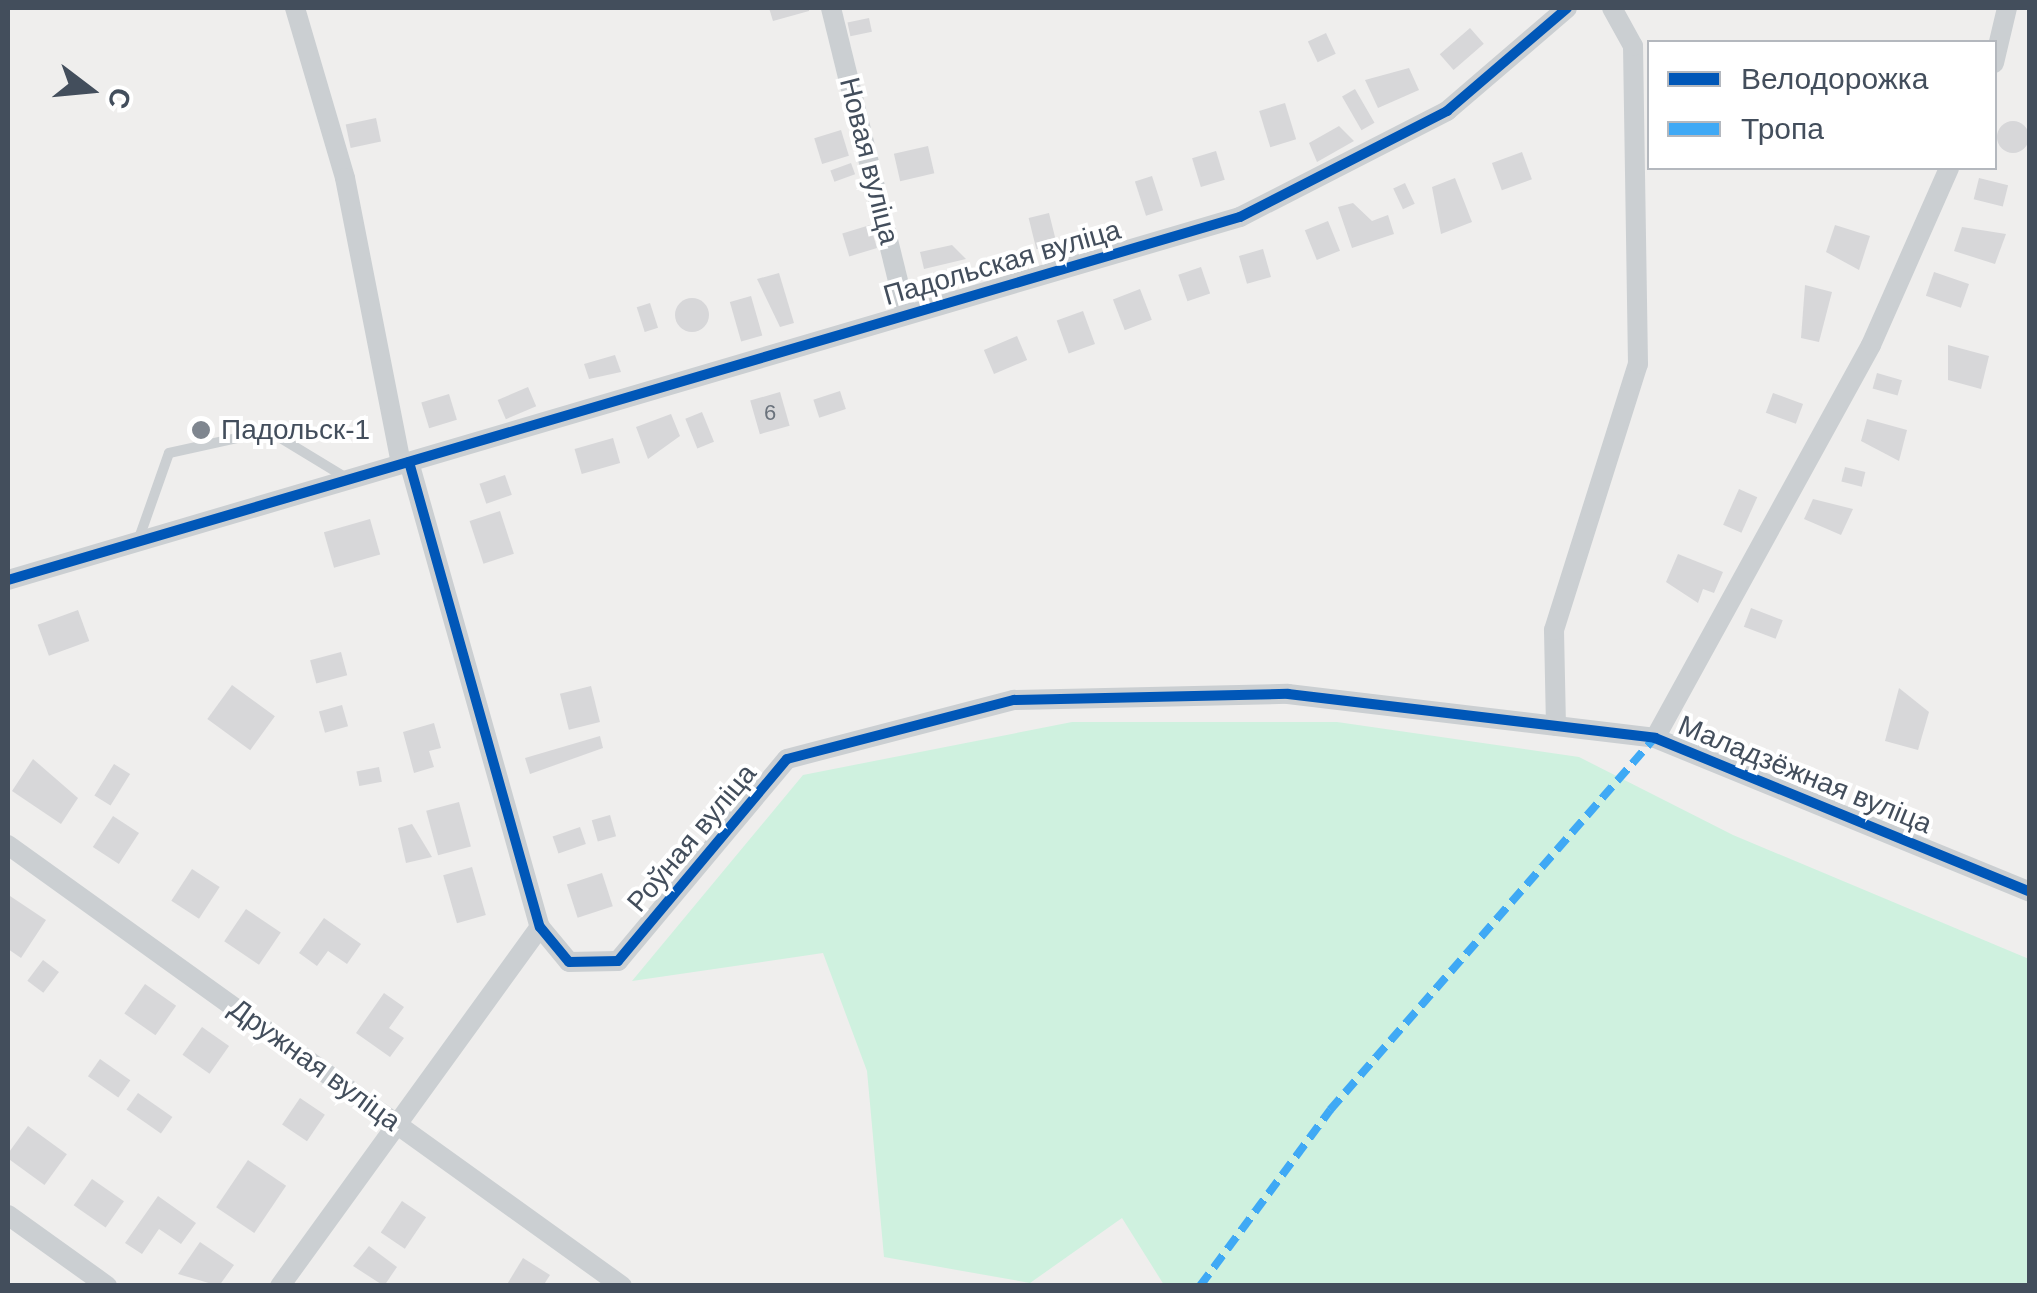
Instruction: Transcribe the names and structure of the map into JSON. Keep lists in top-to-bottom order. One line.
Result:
{"streets":{"street":["Новая вуліца","Падольская вуліца","Маладзёжная вуліца","Роўная вуліца","Дружная вуліца"]},"crossings":[["Новая вуліца","Падольская вуліца"],["Падольская вуліца","Роўная вуліца"],["Маладзёжная вуліца","Роўная вуліца"]],"places":["Падольск-1"],"house_numbers":["6"],"legend":["Велодорожка","Тропа"],"north":"right"}
